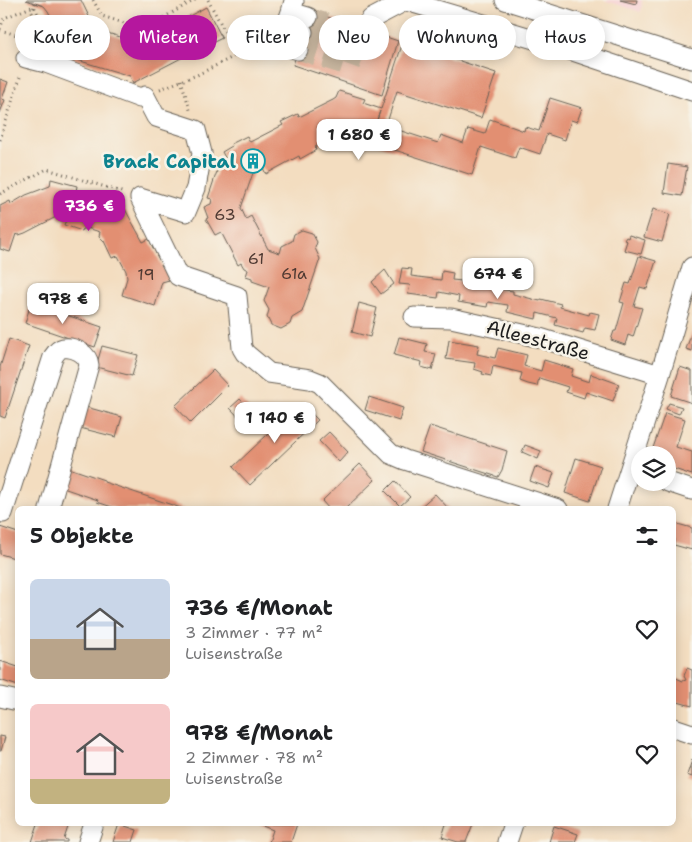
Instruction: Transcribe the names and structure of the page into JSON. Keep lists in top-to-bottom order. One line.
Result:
{"streets":{"street":["Alleestraße"]},"places":{"building":["Brack Capital"]},"house_numbers":["63","61","61a","19"],"page":{"chip":["Kaufen","Mieten","Filter","Neu","Wohnung","Haus"],"price":["1 680 €","736 €","674 €","978 €","1 140 €"],"heading":"5 Objekte","list":[{"name":"736 €/Monat","note":"3 Zimmer · 77 m² · Luisenstraße"},{"name":"978 €/Monat","note":"2 Zimmer · 78 m² · Luisenstraße"}]}}
